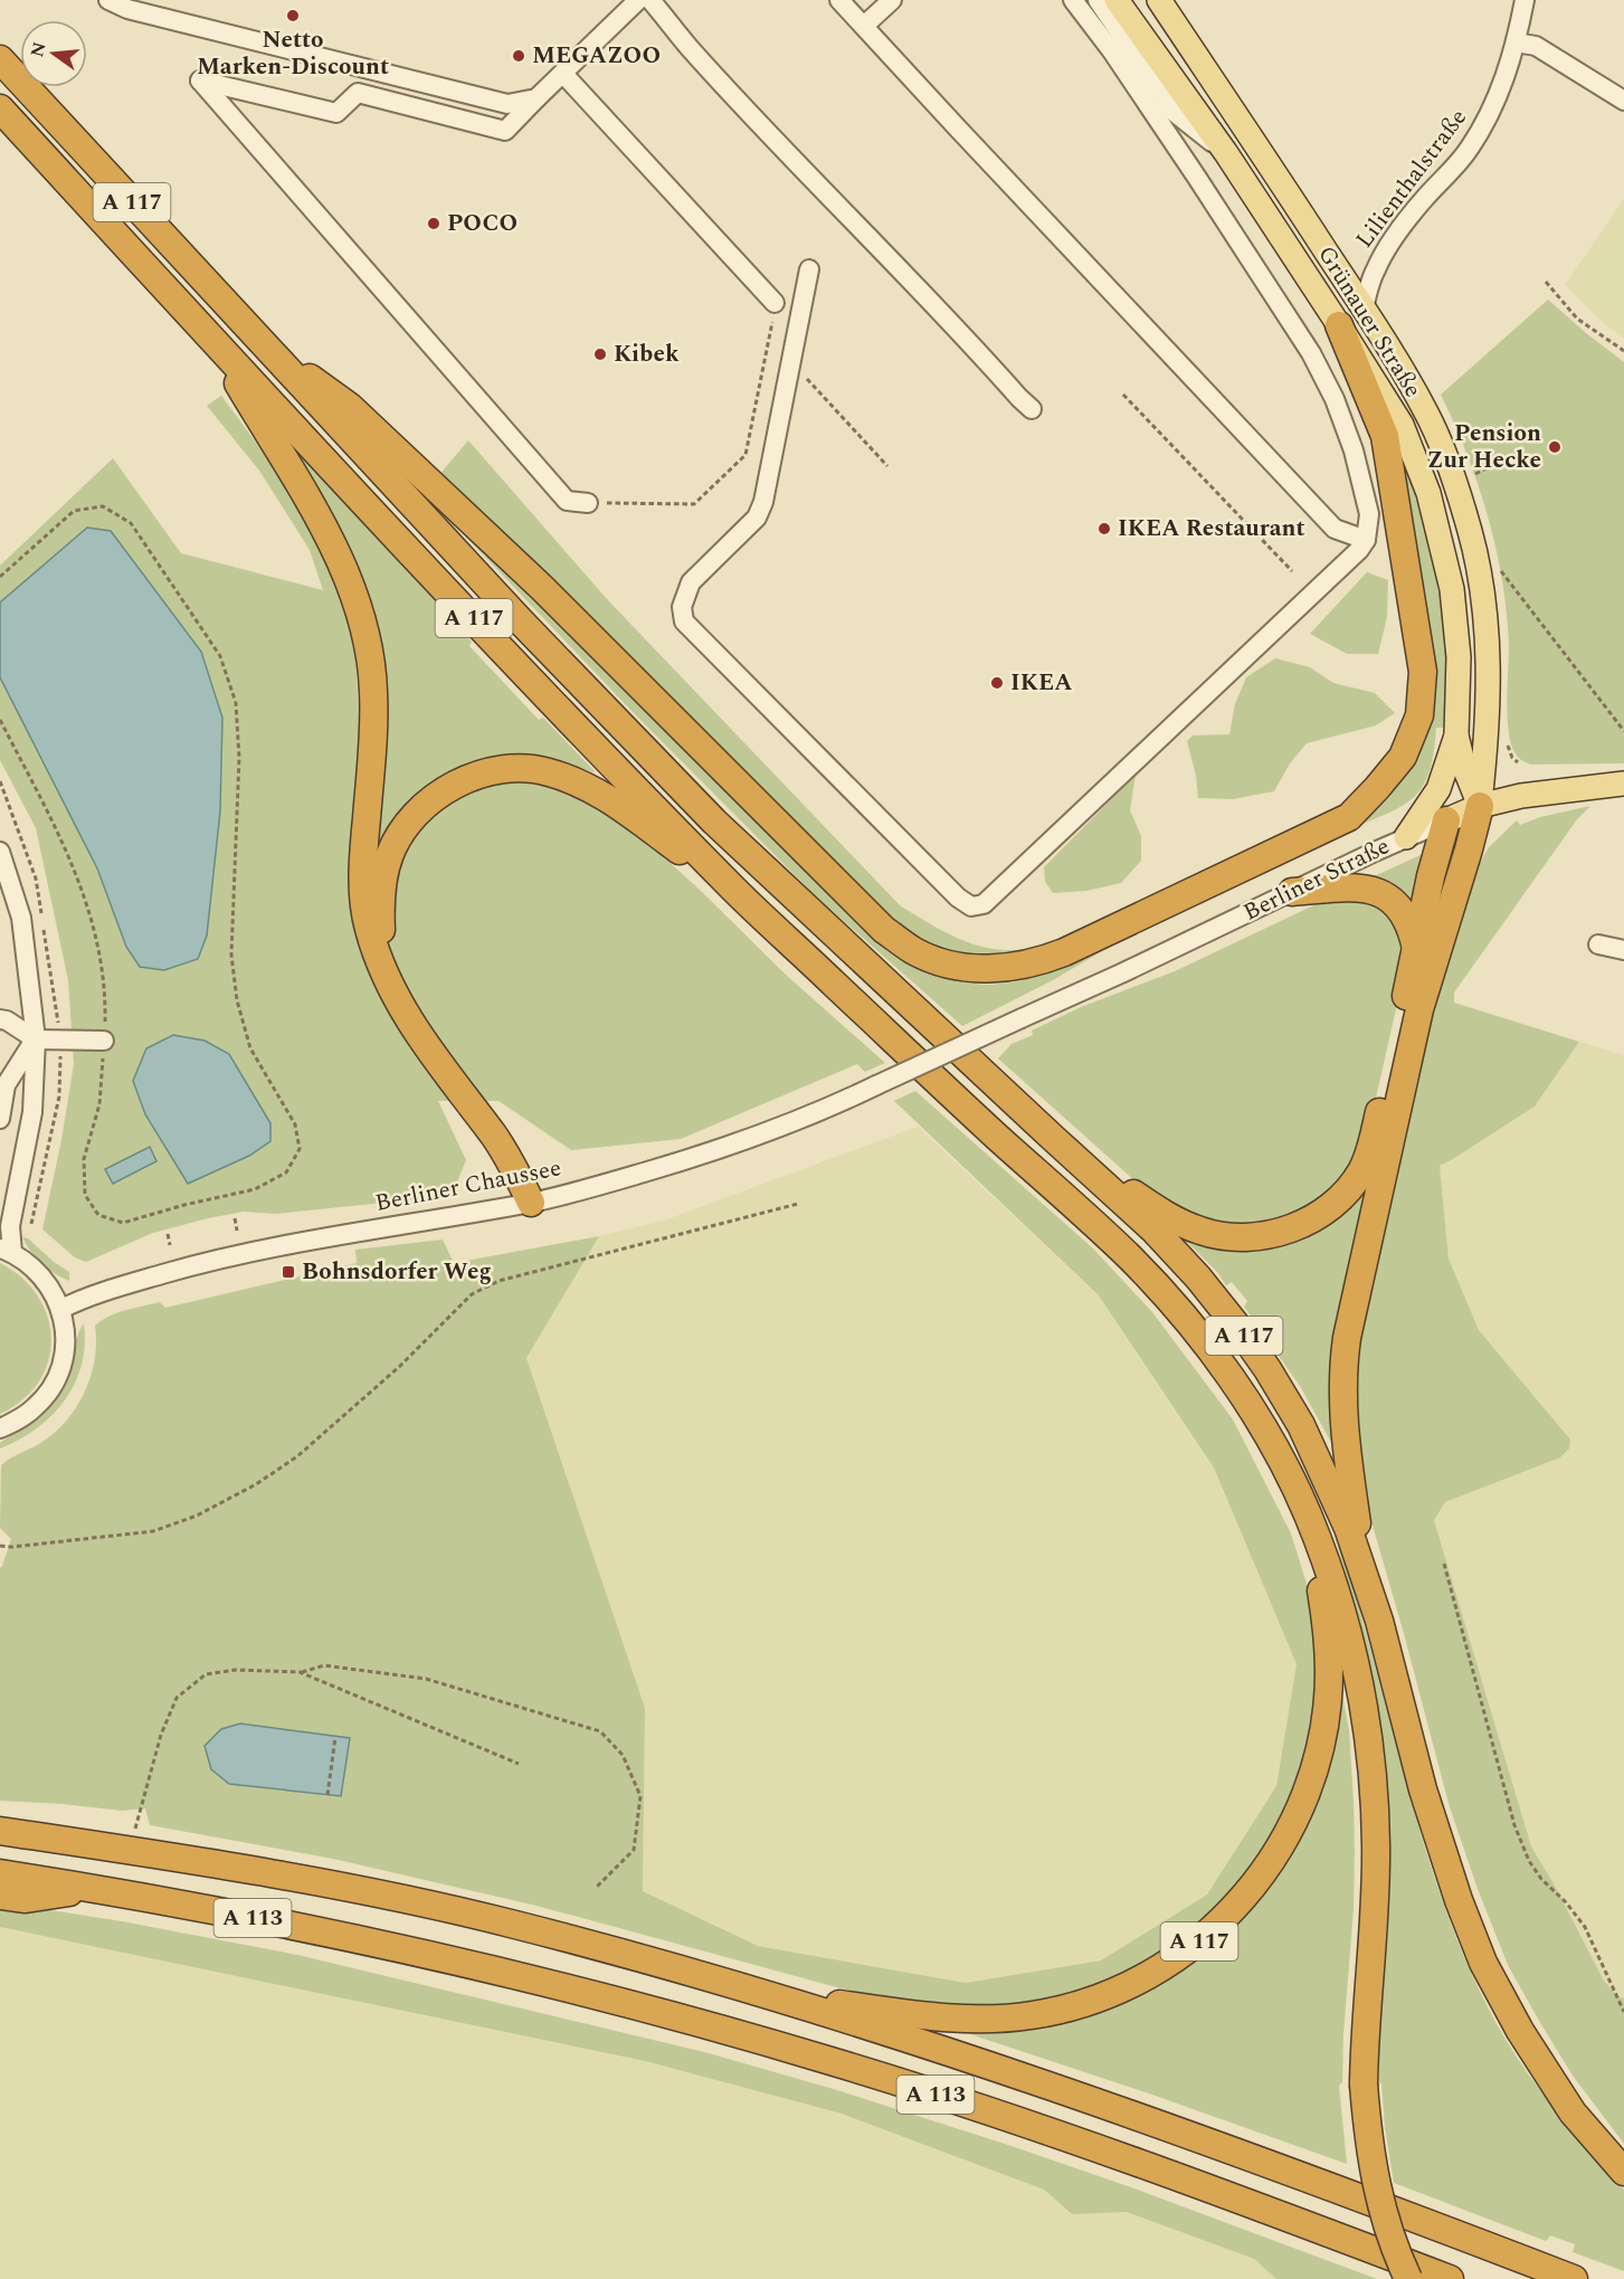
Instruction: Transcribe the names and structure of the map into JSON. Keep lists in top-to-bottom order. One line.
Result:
{"streets":{"highway":["A 117","A 113"],"main road":["Grünauer Straße","Berliner Straße"],"street":["Lilienthalstraße","Berliner Chaussee"]},"crossings":[["Lilienthalstraße","Grünauer Straße"],["A 117","A 113"],["Grünauer Straße","Berliner Straße"],["Berliner Straße","Berliner Chaussee"]],"places":{"other":["Netto Marken-Discount","MEGAZOO","POCO","Kibek","Pension Zur Hecke","IKEA Restaurant","IKEA"],"transit":["Bohnsdorfer Weg"]},"north":"left"}
